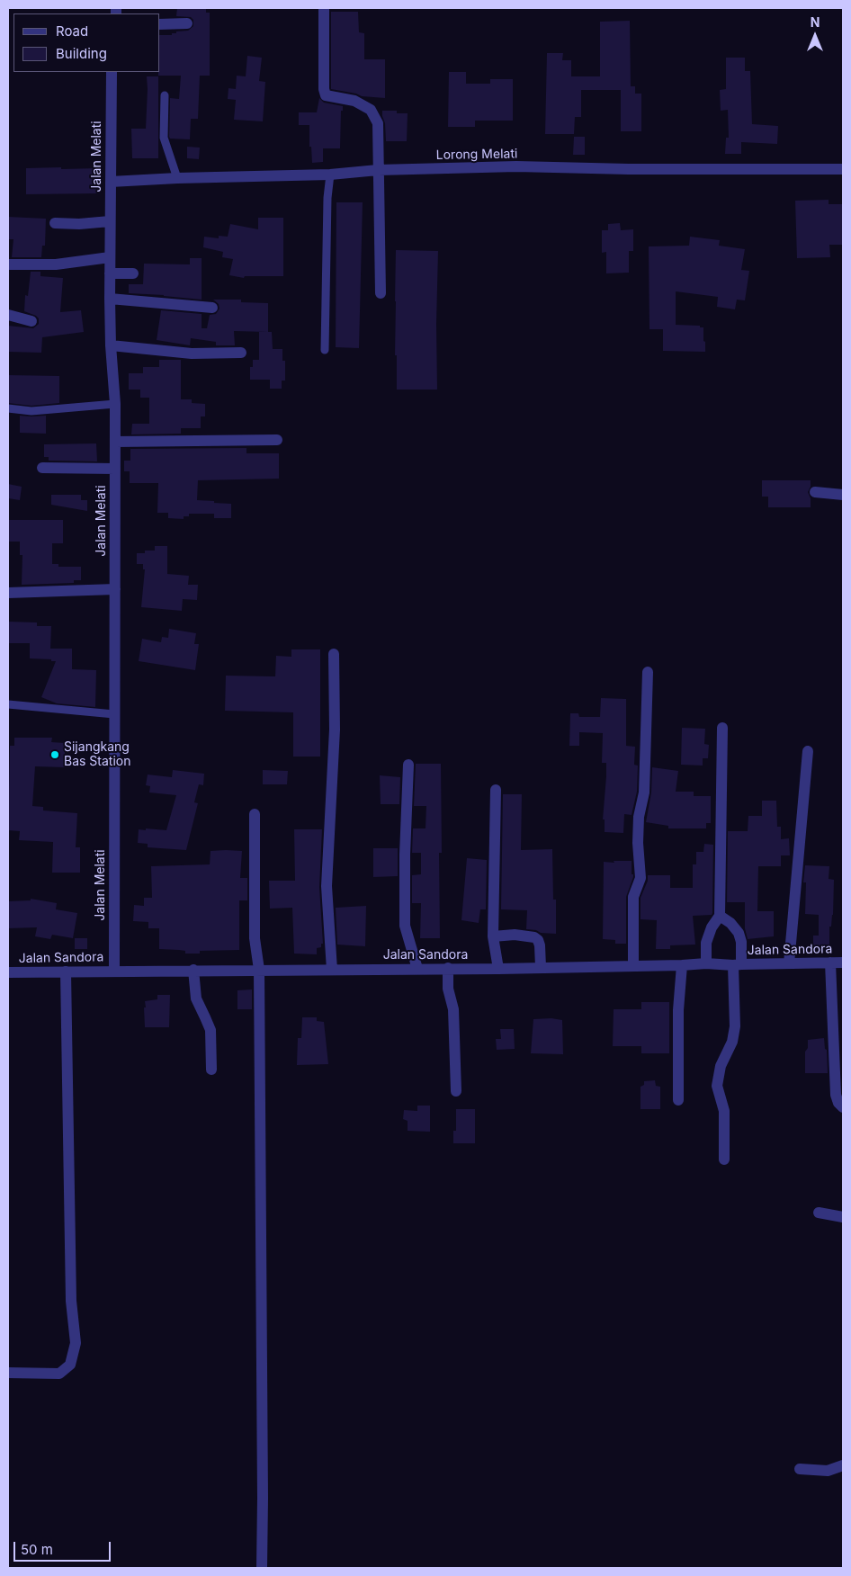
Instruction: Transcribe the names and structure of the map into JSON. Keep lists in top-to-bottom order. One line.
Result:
{"streets":{"street":["Lorong Melati","Jalan Melati","Jalan Sandora"]},"crossings":[["Lorong Melati","Jalan Melati"],["Jalan Melati","Jalan Sandora"]],"places":["Sijangkang Bas Station"],"legend":["Road","Building"],"scale_bar":"50 m","north":"top"}
